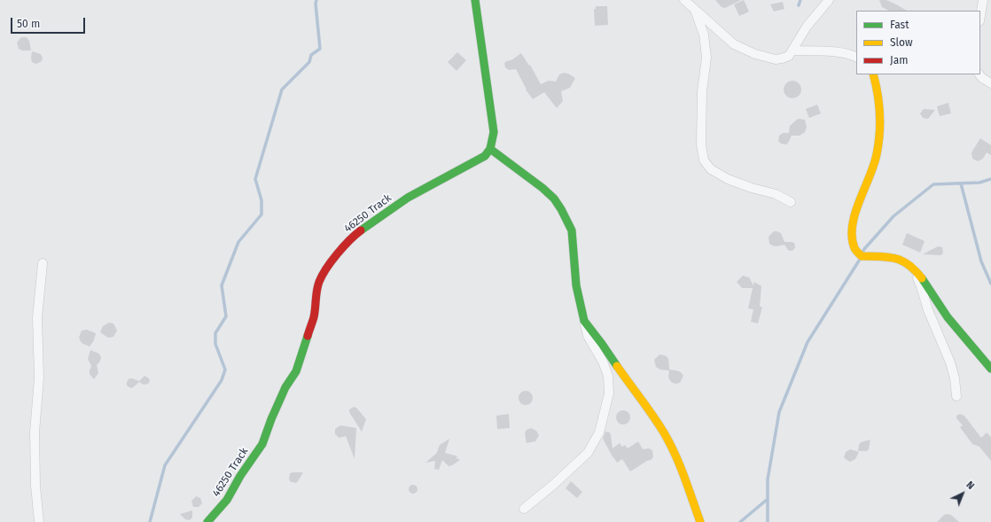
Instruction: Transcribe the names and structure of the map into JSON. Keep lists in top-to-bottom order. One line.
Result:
{"streets":{"street":["46250 Track"]},"legend":["Fast","Slow","Jam"],"scale_bar":"50 m","north":"top right"}
